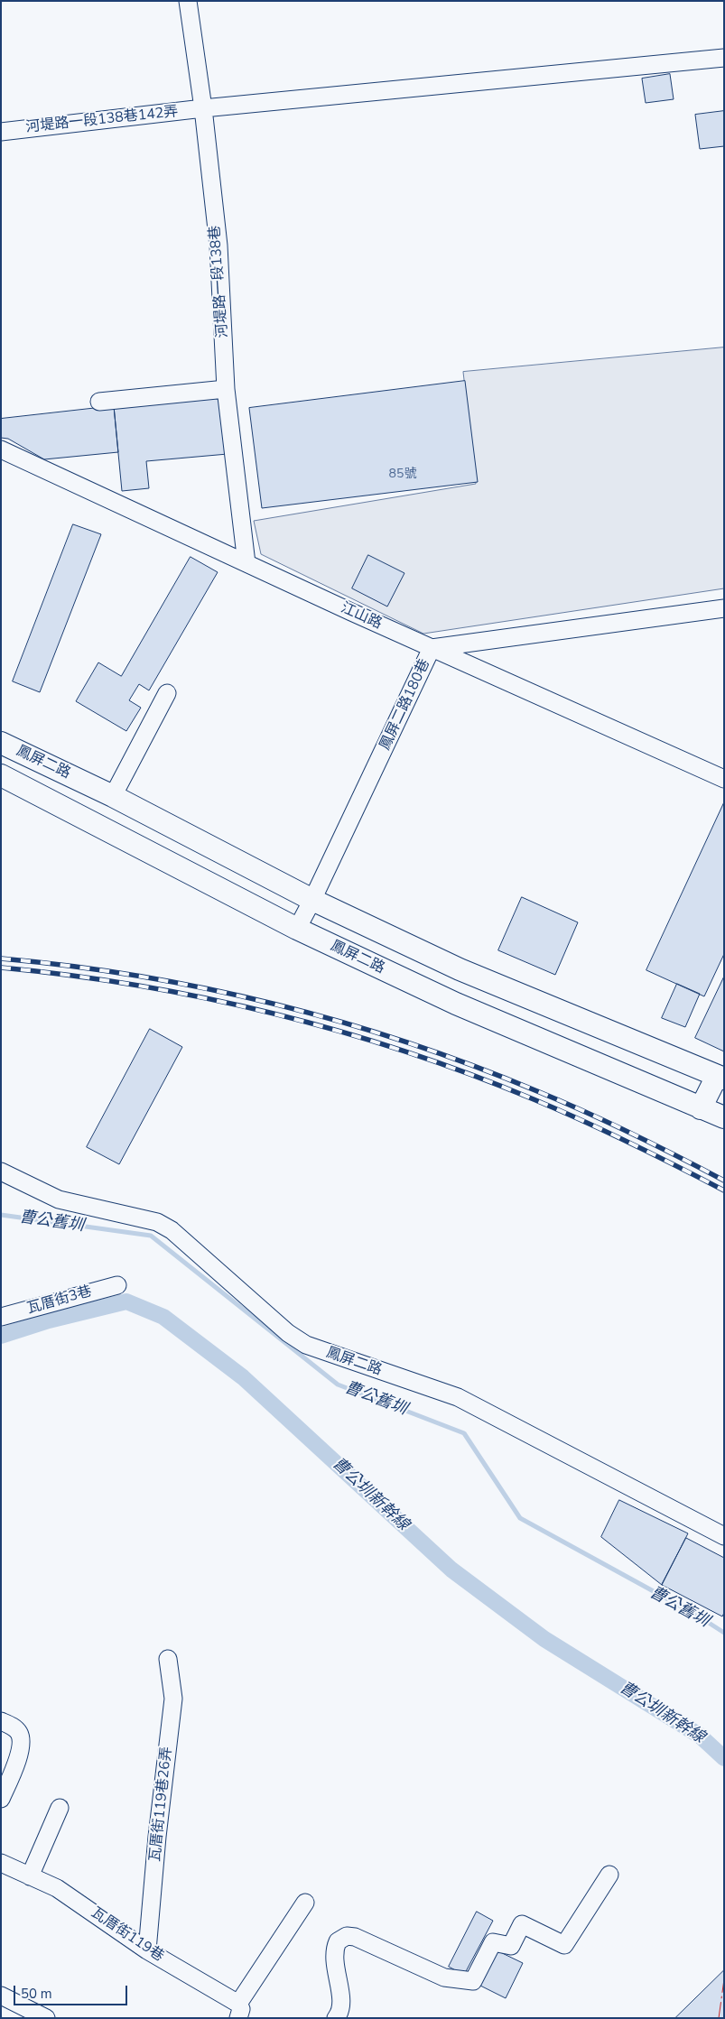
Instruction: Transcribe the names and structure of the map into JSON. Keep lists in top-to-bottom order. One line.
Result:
{"streets":{"main road":["鳳屏二路"],"street":["河堤路一段138巷142弄","河堤路一段138巷","江山路","鳳屏二路180巷","瓦厝街3巷","瓦厝街119巷26弄","瓦厝街119巷"]},"crossings":[["河堤路一段138巷142弄","河堤路一段138巷"],["河堤路一段138巷","江山路"],["江山路","鳳屏二路180巷"],["鳳屏二路180巷","鳳屏二路"],["瓦厝街119巷26弄","瓦厝街119巷"]],"water":["曹公舊圳","曹公圳新幹線"],"house_numbers":["85號"],"scale_bar":"50 m"}
